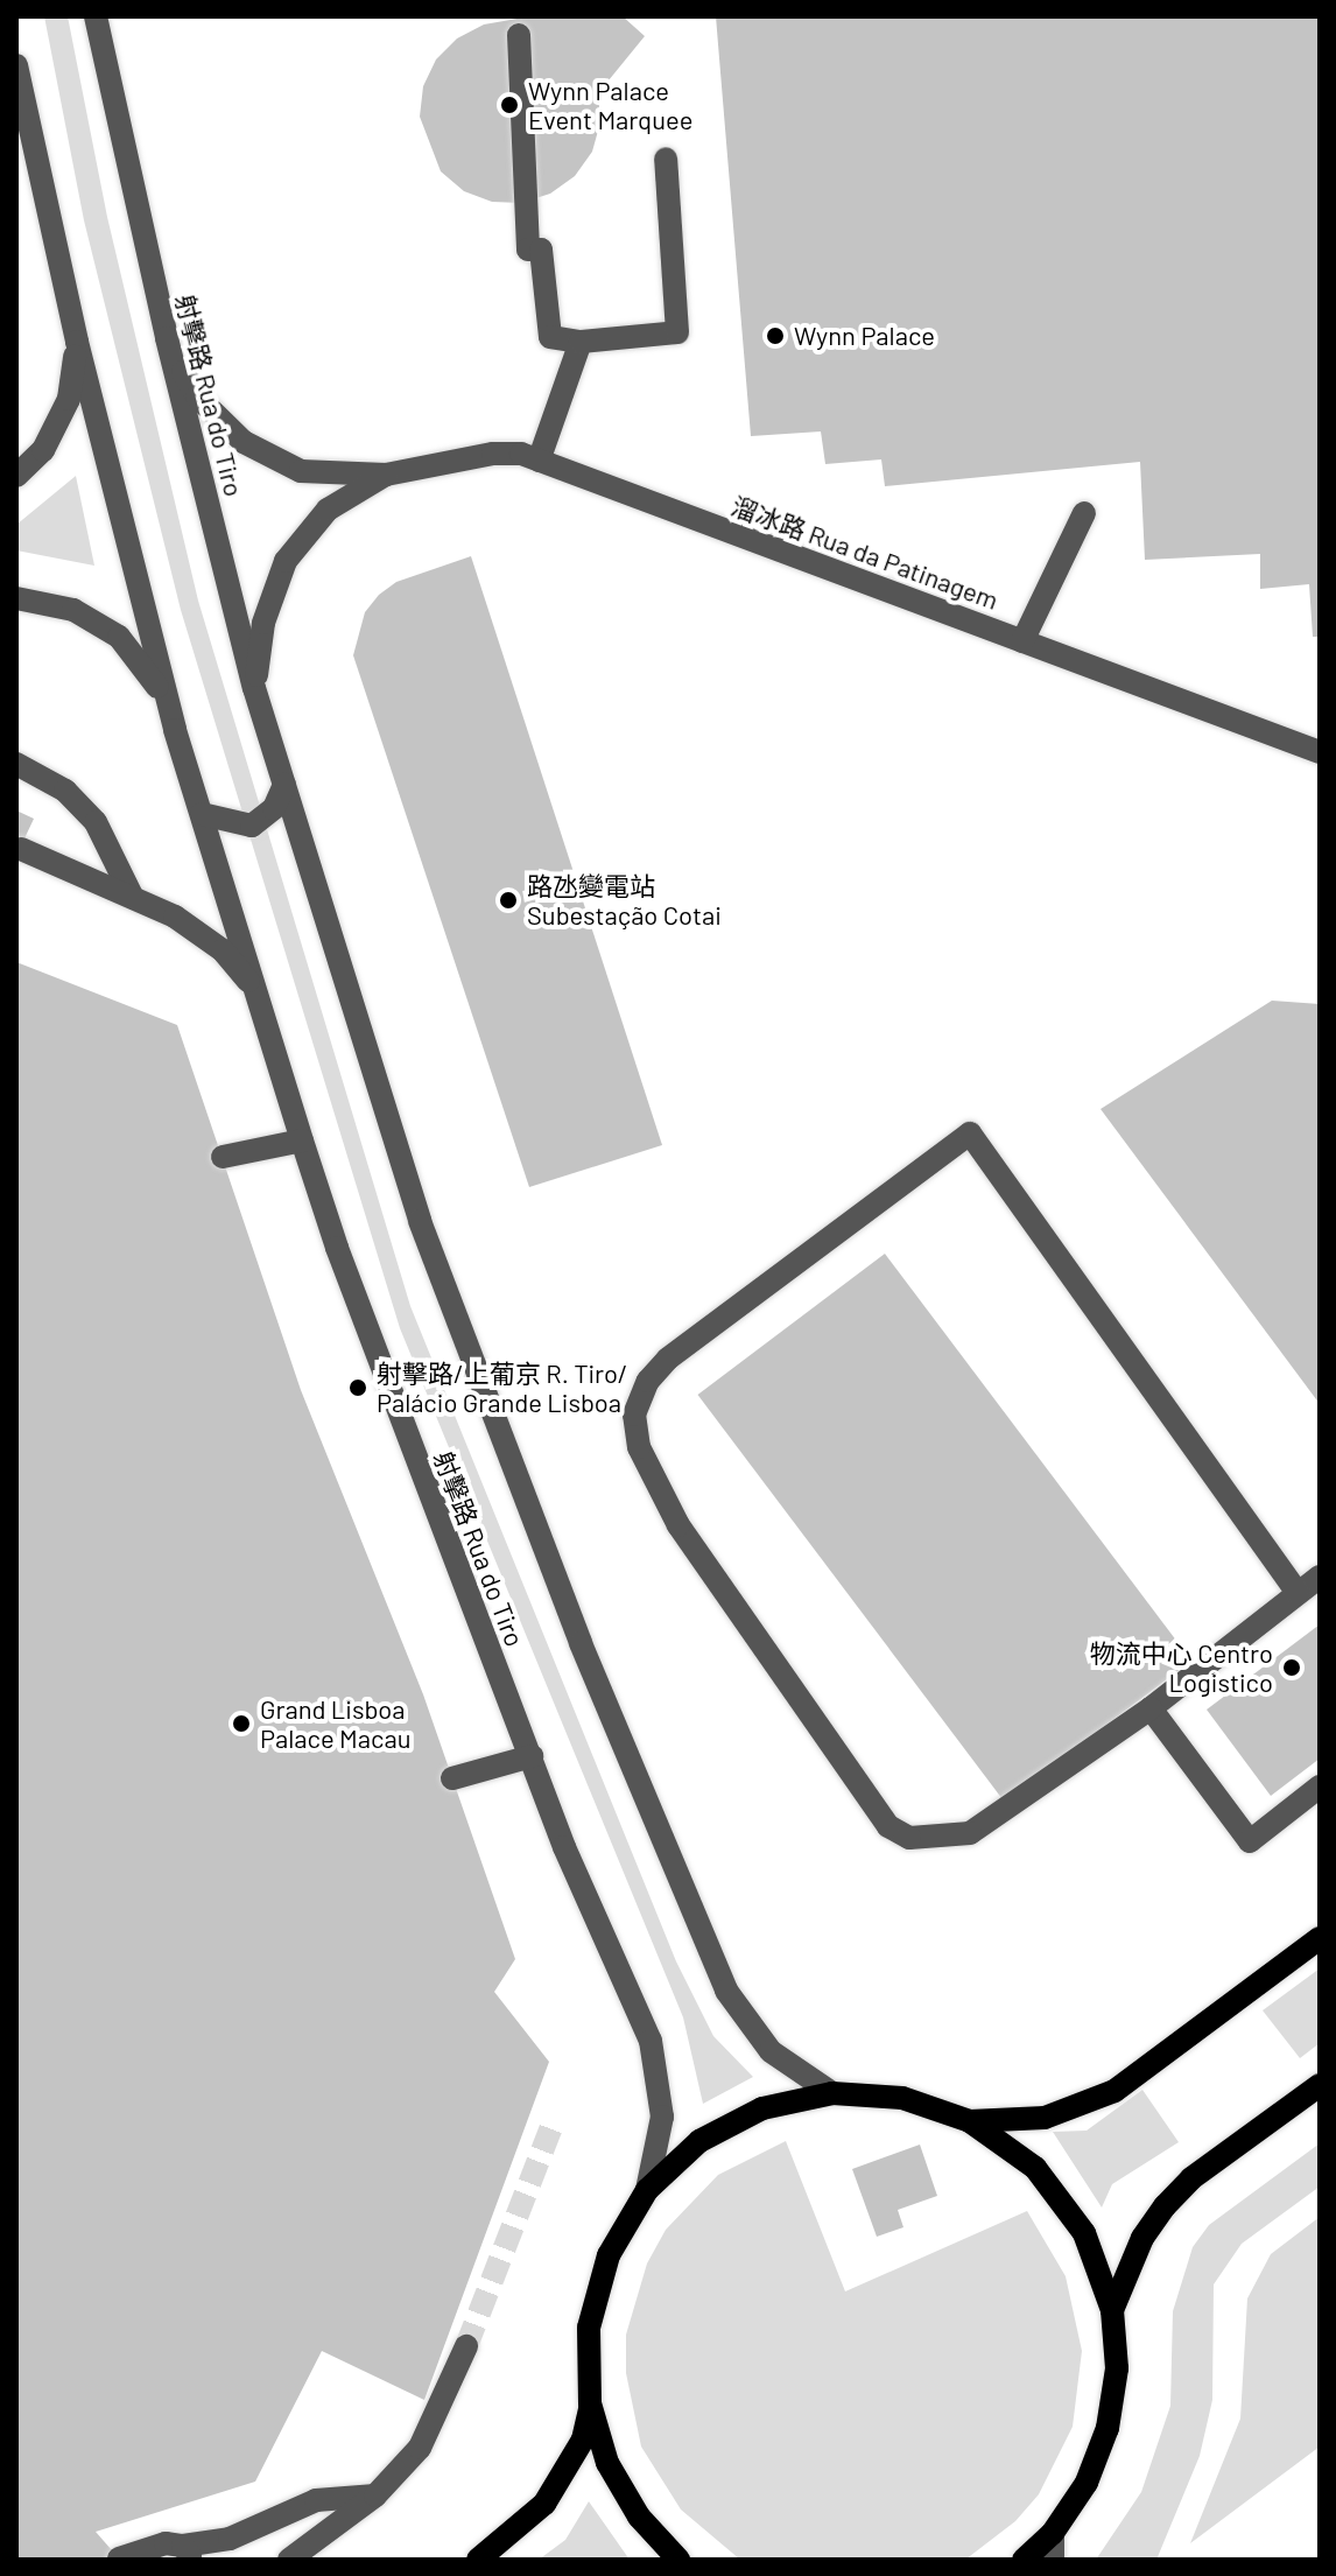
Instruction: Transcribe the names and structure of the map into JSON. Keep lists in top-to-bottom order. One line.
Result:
{"streets":{"street":["射擊路 Rua do Tiro","溜冰路 Rua da Patinagem"]},"crossings":[["射擊路 Rua do Tiro","溜冰路 Rua da Patinagem"]],"places":["Wynn Palace Event Marquee","Wynn Palace","路氹變電站 Subestação Cotai","射擊路/上葡京 R. Tiro/ Palácio Grande Lisboa","物流中心 Centro Logistico","Grand Lisboa Palace Macau"]}
